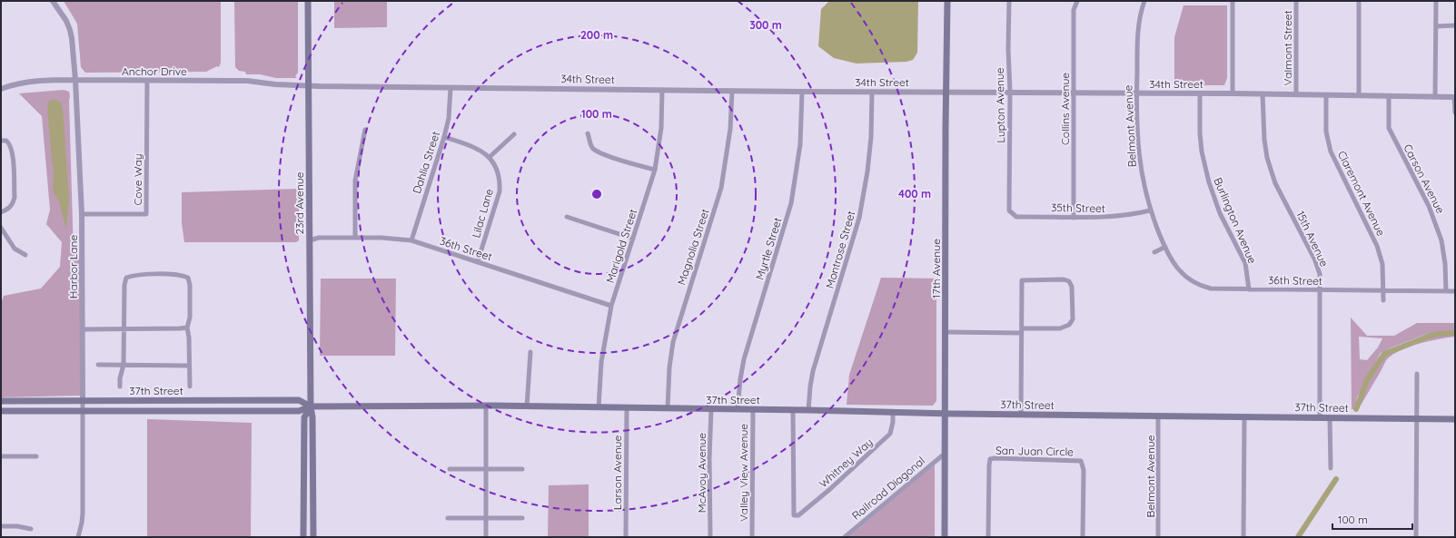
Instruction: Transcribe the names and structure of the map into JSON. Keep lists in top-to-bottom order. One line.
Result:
{"streets":{"main road":["23rd Avenue","17th Avenue","37th Street"],"street":["Valmont Street","Anchor Drive","34th Street","Lupton Avenue","Collins Avenue","Belmont Avenue","Dahlia Street","Carson Avenue","Cove Way","Claremont Avenue","35th Street","Lilac Lane","Burlington Avenue","15th Avenue","Marigold Street","Magnolia Street","36th Street","Myrtle Street","Montrose Street","Harbor Lane","San Juan Circle","Whitney Way","Larson Avenue","McAvoy Avenue","Valley View Avenue","Railroad Diagonal"]},"crossings":[["Valmont Street","34th Street"],["Anchor Drive","34th Street"],["Anchor Drive","Cove Way"],["Anchor Drive","23rd Avenue"],["Anchor Drive","Harbor Lane"],["34th Street","Lupton Avenue"],["34th Street","Collins Avenue"],["34th Street","Belmont Avenue"],["34th Street","Dahlia Street"],["34th Street","Carson Avenue"],["34th Street","Claremont Avenue"],["34th Street","23rd Avenue"],["34th Street","Burlington Avenue"],["34th Street","15th Avenue"],["34th Street","Marigold Street"],["34th Street","Magnolia Street"],["34th Street","Myrtle Street"],["34th Street","Montrose Street"],["34th Street","17th Avenue"],["Lupton Avenue","35th Street"],["Collins Avenue","35th Street"],["Belmont Avenue","35th Street"],["Belmont Avenue","36th Street"],["Belmont Avenue","37th Street"],["Dahlia Street","Lilac Lane"],["Dahlia Street","36th Street"],["Carson Avenue","36th Street"],["Cove Way","Harbor Lane"],["Claremont Avenue","36th Street"],["23rd Avenue","36th Street"],["23rd Avenue","37th Street"],["Lilac Lane","36th Street"],["Burlington Avenue","36th Street"],["15th Avenue","36th Street"],["15th Avenue","37th Street"],["Marigold Street","36th Street"],["Marigold Street","37th Street"],["Magnolia Street","37th Street"],["Myrtle Street","37th Street"],["Montrose Street","37th Street"],["Harbor Lane","37th Street"],["17th Avenue","37th Street"],["17th Avenue","Railroad Diagonal"],["37th Street","Whitney Way"],["37th Street","Larson Avenue"],["37th Street","McAvoy Avenue"],["37th Street","Valley View Avenue"]],"scale_bar":"100 m","rings":["300 m","200 m","100 m","400 m"]}
